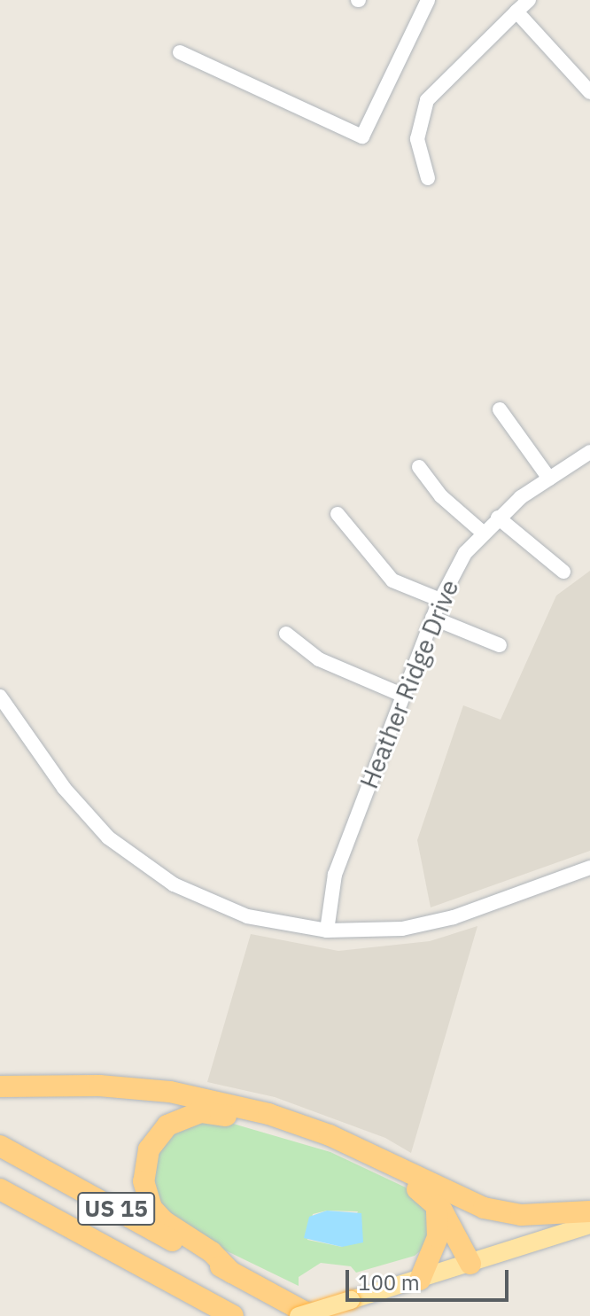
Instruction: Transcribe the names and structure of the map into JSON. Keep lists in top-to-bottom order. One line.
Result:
{"streets":{"highway":["US 15"],"street":["Heather Ridge Drive"]},"scale_bar":"100 m"}
